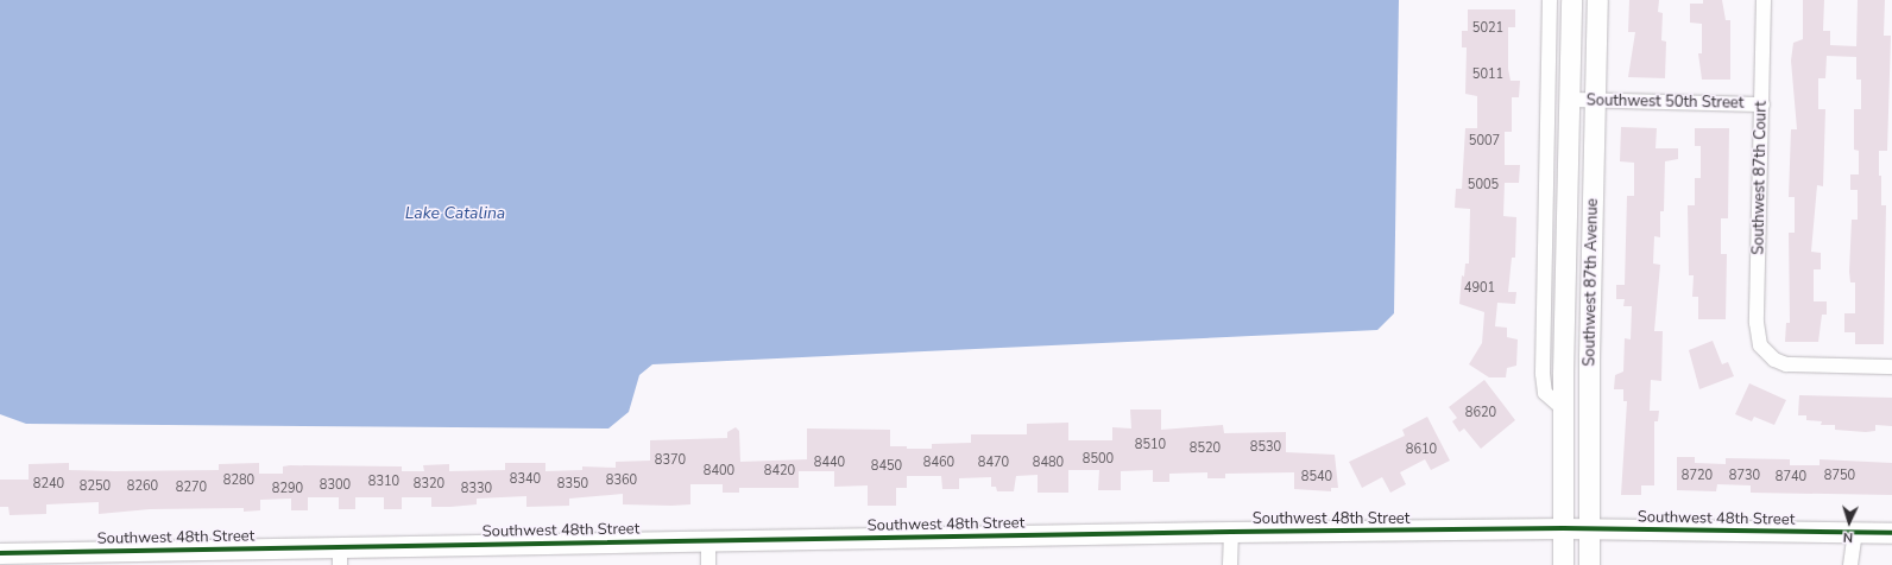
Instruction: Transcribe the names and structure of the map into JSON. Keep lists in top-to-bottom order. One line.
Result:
{"streets":{"street":["Southwest 50th Street","Southwest 87th Court","Southwest 87th Avenue","Southwest 48th Street"]},"crossings":[["Southwest 50th Street","Southwest 87th Court"],["Southwest 50th Street","Southwest 87th Avenue"],["Southwest 87th Avenue","Southwest 48th Street"]],"water":["Lake Catalina"],"house_numbers":["5021","5011","5007","5005","4901","8620","8510","8530","8520","8610","8500","8370","8440","8460","8470","8480","8450","8400","8420","8720","8730","8750","8540","8740","8340","8280","8360","8310","8240","8320","8350","8300","8250","8260","8270","8290","8330"],"north":"bottom"}
